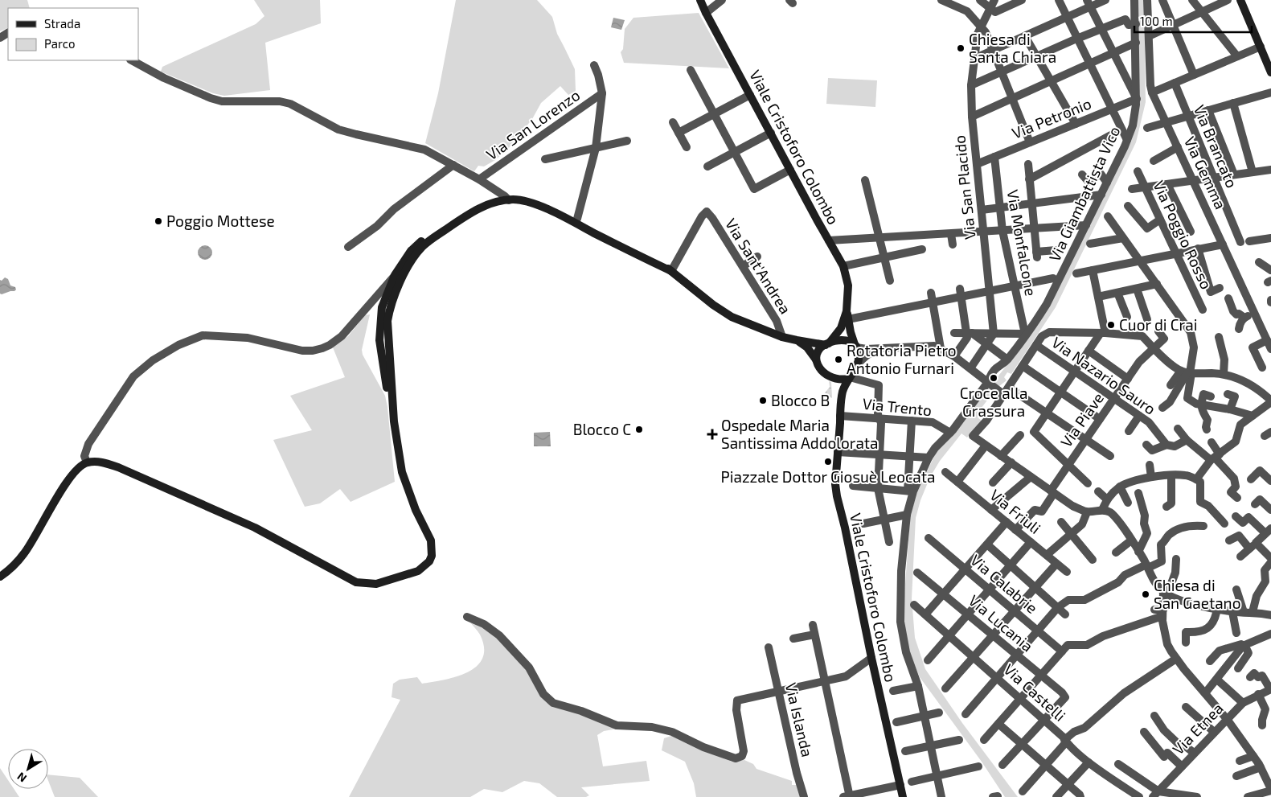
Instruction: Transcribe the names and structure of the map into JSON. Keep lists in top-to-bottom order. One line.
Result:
{"streets":{"street":["Via Petronio","Via San Lorenzo","Via Brancato","Viale Cristoforo Colombo","Via Gemma","Via San Placido","Via Giambattista Vico","Via Poggio Rosso","Via Monfalcone","Via Sant'Andrea","Via Nazario Sauro","Via Trento","Via Piave","Via Friuli","Via Calabrie","Via Lucania","Via Castelli","Via Islanda","Via Etnea"]},"crossings":[["Via Petronio","Via San Placido"],["Via Petronio","Via Giambattista Vico"],["Via Petronio","Via Monfalcone"],["Viale Cristoforo Colombo","Via Trento"],["Via Giambattista Vico","Via Monfalcone"],["Via Nazario Sauro","Via Piave"],["Via Piave","Via Friuli"],["Via Lucania","Via Castelli"]],"places":{"other":["Chiesa di Santa Chiara","Poggio Mottese","Cuor di Crai","Rotatoria Pietro Antonio Furnari","Croce alla Grassura","Blocco B","Blocco C","Piazzale Dottor Giosuè Leocata","Chiesa di San Gaetano"],"health":["Ospedale Maria Santissima Addolorata"]},"legend":["Strada","Parco"],"scale_bar":"100 m","north":"bottom left"}
